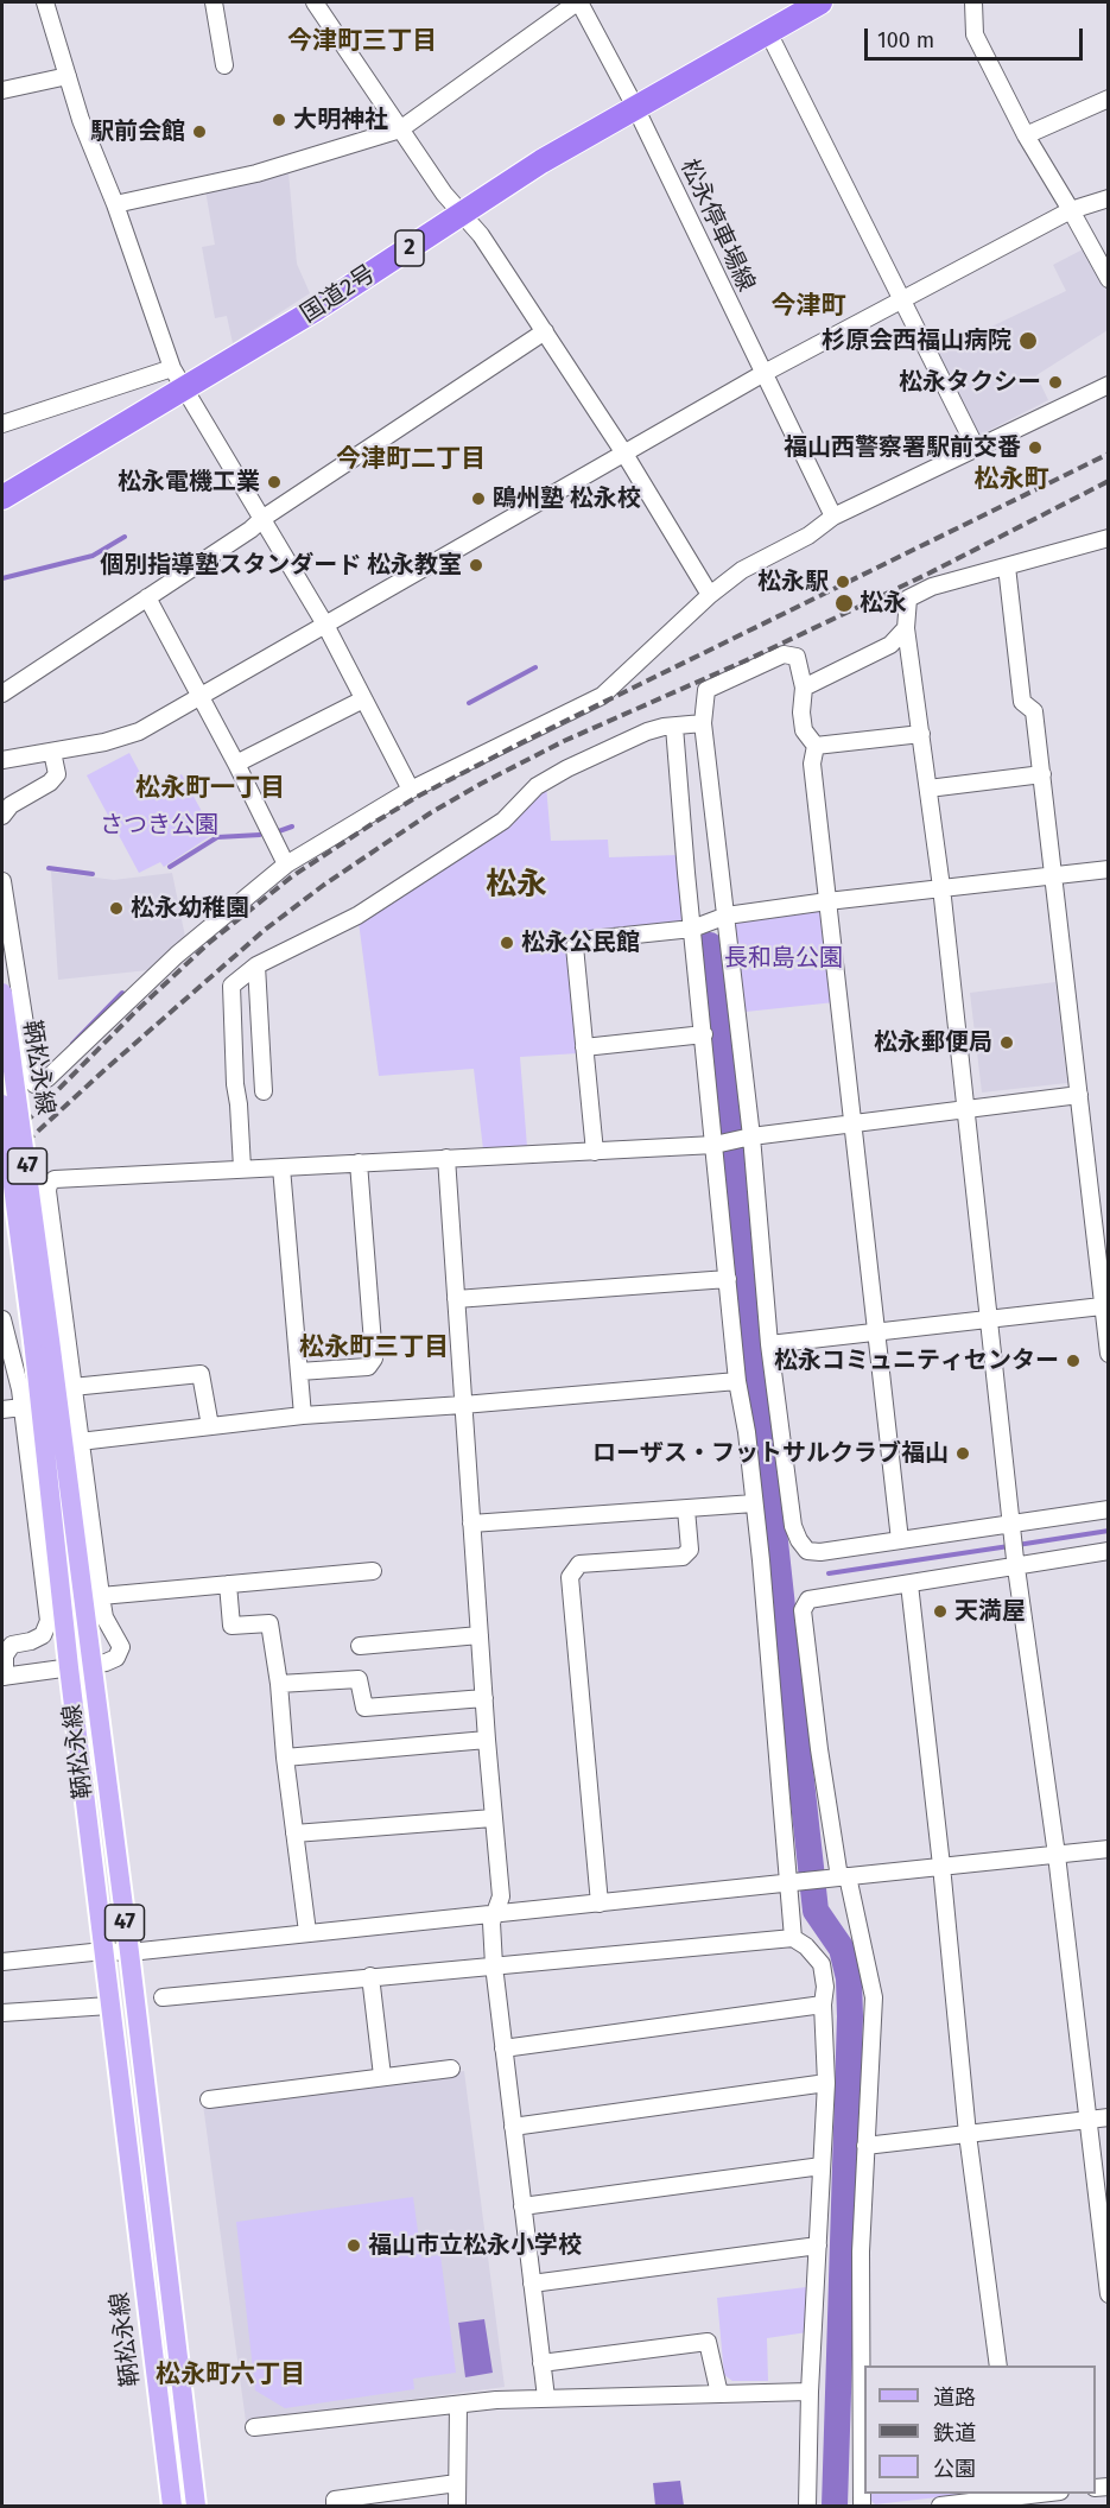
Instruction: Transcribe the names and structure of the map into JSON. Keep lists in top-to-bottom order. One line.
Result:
{"streets":{"highway":["2","国道2号"],"main road":["鞆松永線","47"],"street":["松永停車場線"]},"crossings":[["松永停車場線","国道2号"]],"districts":["今津町三丁目","今津町","今津町二丁目","松永町","松永町一丁目","松永","松永町三丁目","松永町六丁目"],"parks":["さつき公園","長和島公園"],"places":["大明神社","駅前会館","杉原会西福山病院","松永タクシー","福山西警察署駅前交番","松永電機工業","鴎州塾 松永校","個別指導塾スタンダード 松永教室","松永駅","松永","松永幼稚園","松永公民館","松永郵便局","松永コミュニティセンター","ローザス・フットサルクラブ福山","天満屋","福山市立松永小学校"],"legend":["道路","鉄道","公園"],"scale_bar":"100 m"}
